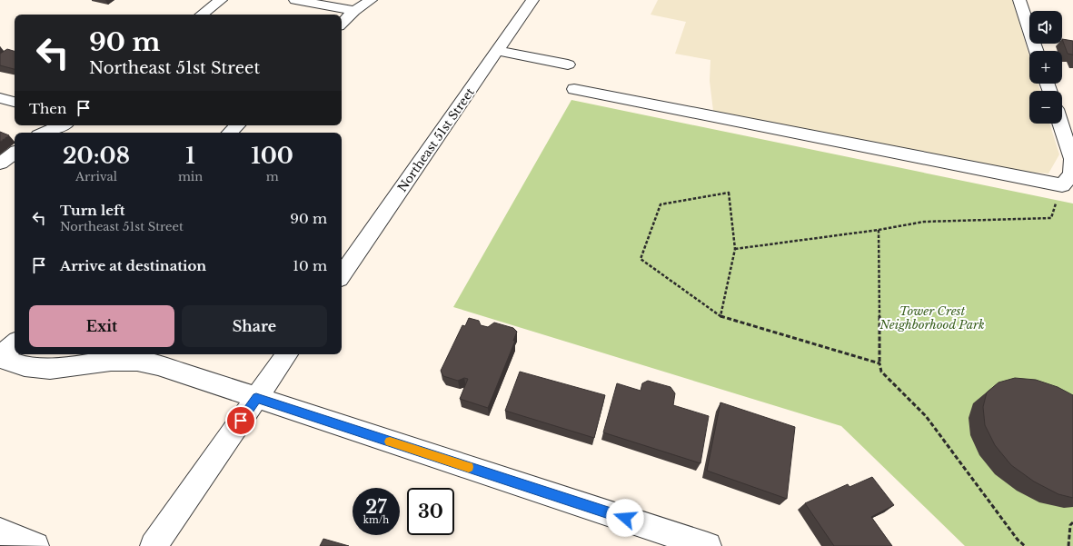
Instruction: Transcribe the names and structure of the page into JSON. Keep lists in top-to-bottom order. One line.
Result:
{"streets":{"street":["Northeast 51st Street"]},"parks":["Tower Crest Neighborhood Park"],"page":{"map_buttons":["+","−"],"turn":["90 m","Northeast 51st Street"],"then":"Then","eta":["20:08","Arrival","1","min","100","m"],"list":[{"name":"Turn left","note":"Northeast 51st Street","value":"90 m"},{"name":"Arrive at destination","value":"10 m"}],"buttons":["Exit","Share"],"speed":"27 km/h","limit":"30"}}
